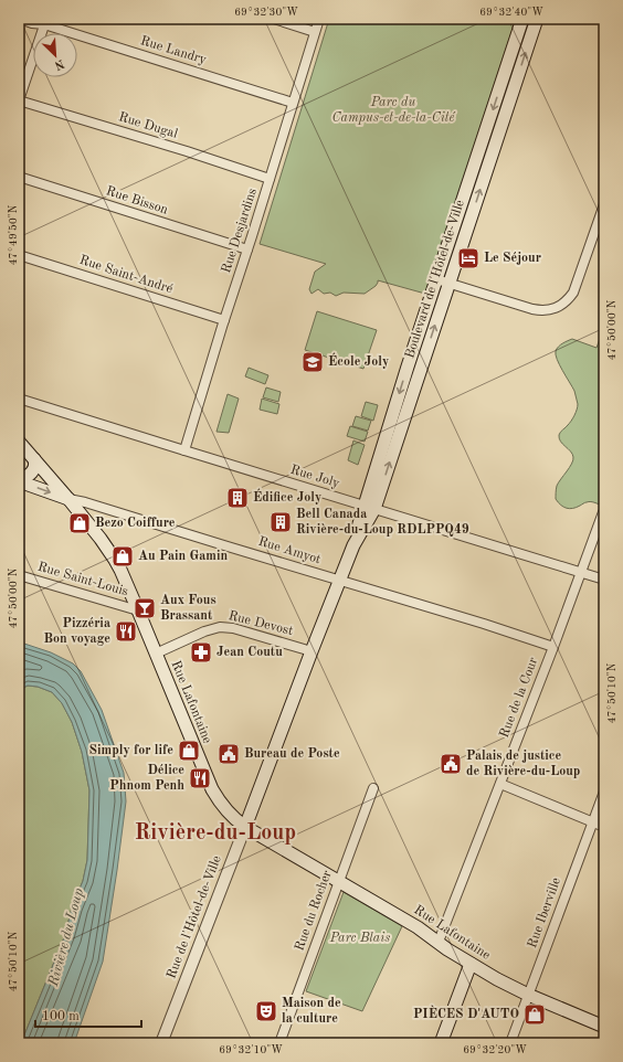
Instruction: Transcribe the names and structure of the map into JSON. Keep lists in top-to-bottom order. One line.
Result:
{"streets":{"main road":["Boulevard de l'Hôtel-de-Ville","Rue Amyot","Rue Lafontaine","Rue de l'Hôtel-de-Ville"],"street":["Rue Landry","Rue Dugal","Rue Bisson","Rue Desjardins","Rue Saint-André","Rue Joly","Rue Saint-Louis","Rue Devost","Rue de la Cour","Rue du Rocher","Rue Iberville"]},"crossings":[["Rue Landry","Rue Desjardins"],["Rue Dugal","Rue Desjardins"],["Rue Bisson","Rue Desjardins"],["Rue Desjardins","Rue Saint-André"],["Rue Desjardins","Rue Joly"],["Boulevard de l'Hôtel-de-Ville","Rue Joly"],["Boulevard de l'Hôtel-de-Ville","Rue Amyot"],["Boulevard de l'Hôtel-de-Ville","Rue de l'Hôtel-de-Ville"],["Rue Joly","Rue de la Cour"],["Rue Amyot","Rue de la Cour"],["Rue Amyot","Rue Lafontaine"],["Rue Amyot","Rue de l'Hôtel-de-Ville"],["Rue Saint-Louis","Rue Lafontaine"],["Rue Devost","Rue Lafontaine"],["Rue Devost","Rue de l'Hôtel-de-Ville"],["Rue de la Cour","Rue Lafontaine"],["Rue Lafontaine","Rue du Rocher"],["Rue Lafontaine","Rue Iberville"],["Rue Lafontaine","Rue de l'Hôtel-de-Ville"]],"districts":["Rivière-du-Loup"],"water":["Rivière du Loup"],"parks":["Parc du Campus-et-de-la-Cité","Parc Blais"],"places":{"hotel":["Le Séjour"],"school or university":["École Joly"],"building":["Édifice Joly","Bell Canada Rivière-du-Loup RDLPPQ49"],"shop":["Bezo Coiffure","Au Pain Gamin","Simply for life","PIÈCES D'AUTO"],"bar":["Aux Fous Brassant"],"restaurant":["Pizzéria Bon voyage","Délice Phnom Penh"],"pharmacy":["Jean Coutu"],"public building":["Bureau de Poste","Palais de justice de Rivière-du-Loup"],"theatre":["Maison de la culture"]},"scale_bar":"100 m","north":"bottom right","coordinates":["69°32'30\"W","69°32'40\"W","47°49'50\"N","47°50'00\"N","47°50'10\"N","69°32'10\"W","69°32'20\"W"]}
